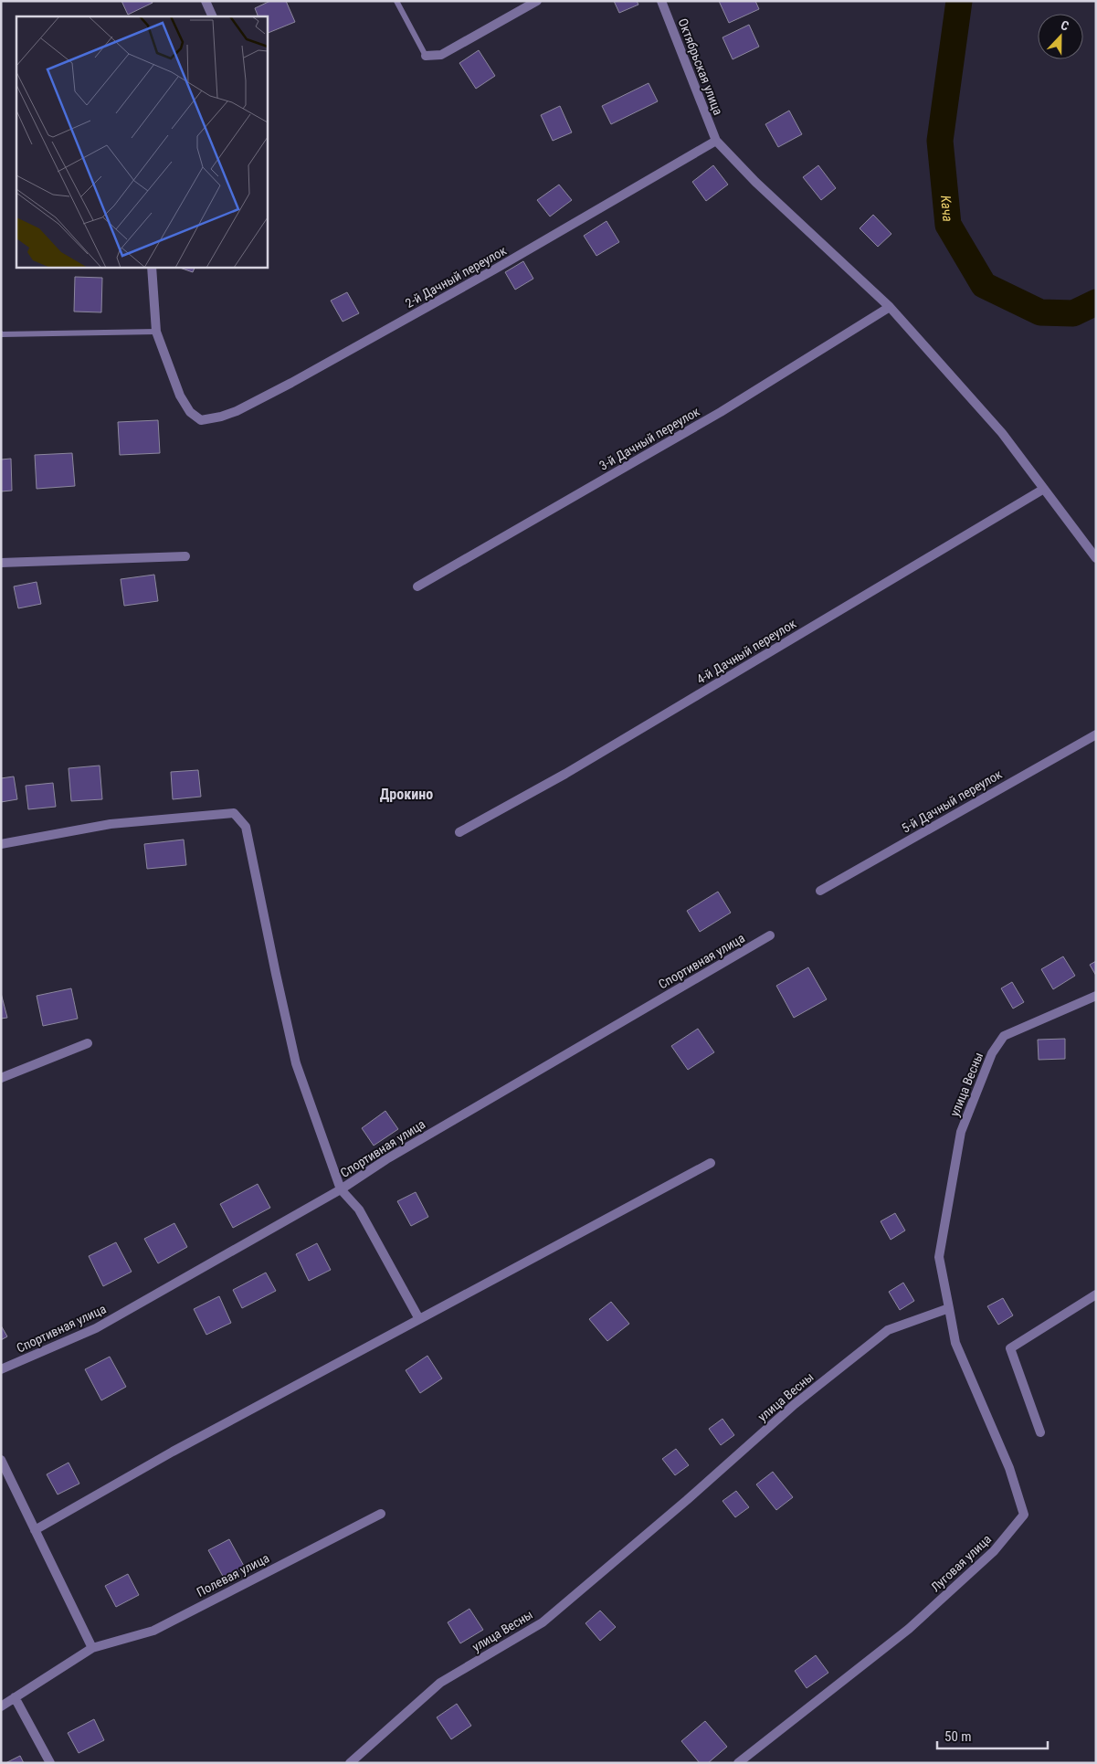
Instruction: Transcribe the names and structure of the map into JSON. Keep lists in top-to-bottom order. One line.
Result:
{"streets":{"street":["Октябрьская улица","2-й Дачный переулок","3-й Дачный переулок","4-й Дачный переулок","5-й Дачный переулок","Спортивная улица","улица Весны","Луговая улица","Полевая улица"]},"crossings":[["Октябрьская улица","2-й Дачный переулок"],["улица Весны","Луговая улица"]],"districts":["Дрокино"],"water":["Кача"],"scale_bar":"50 m","north":"top"}
